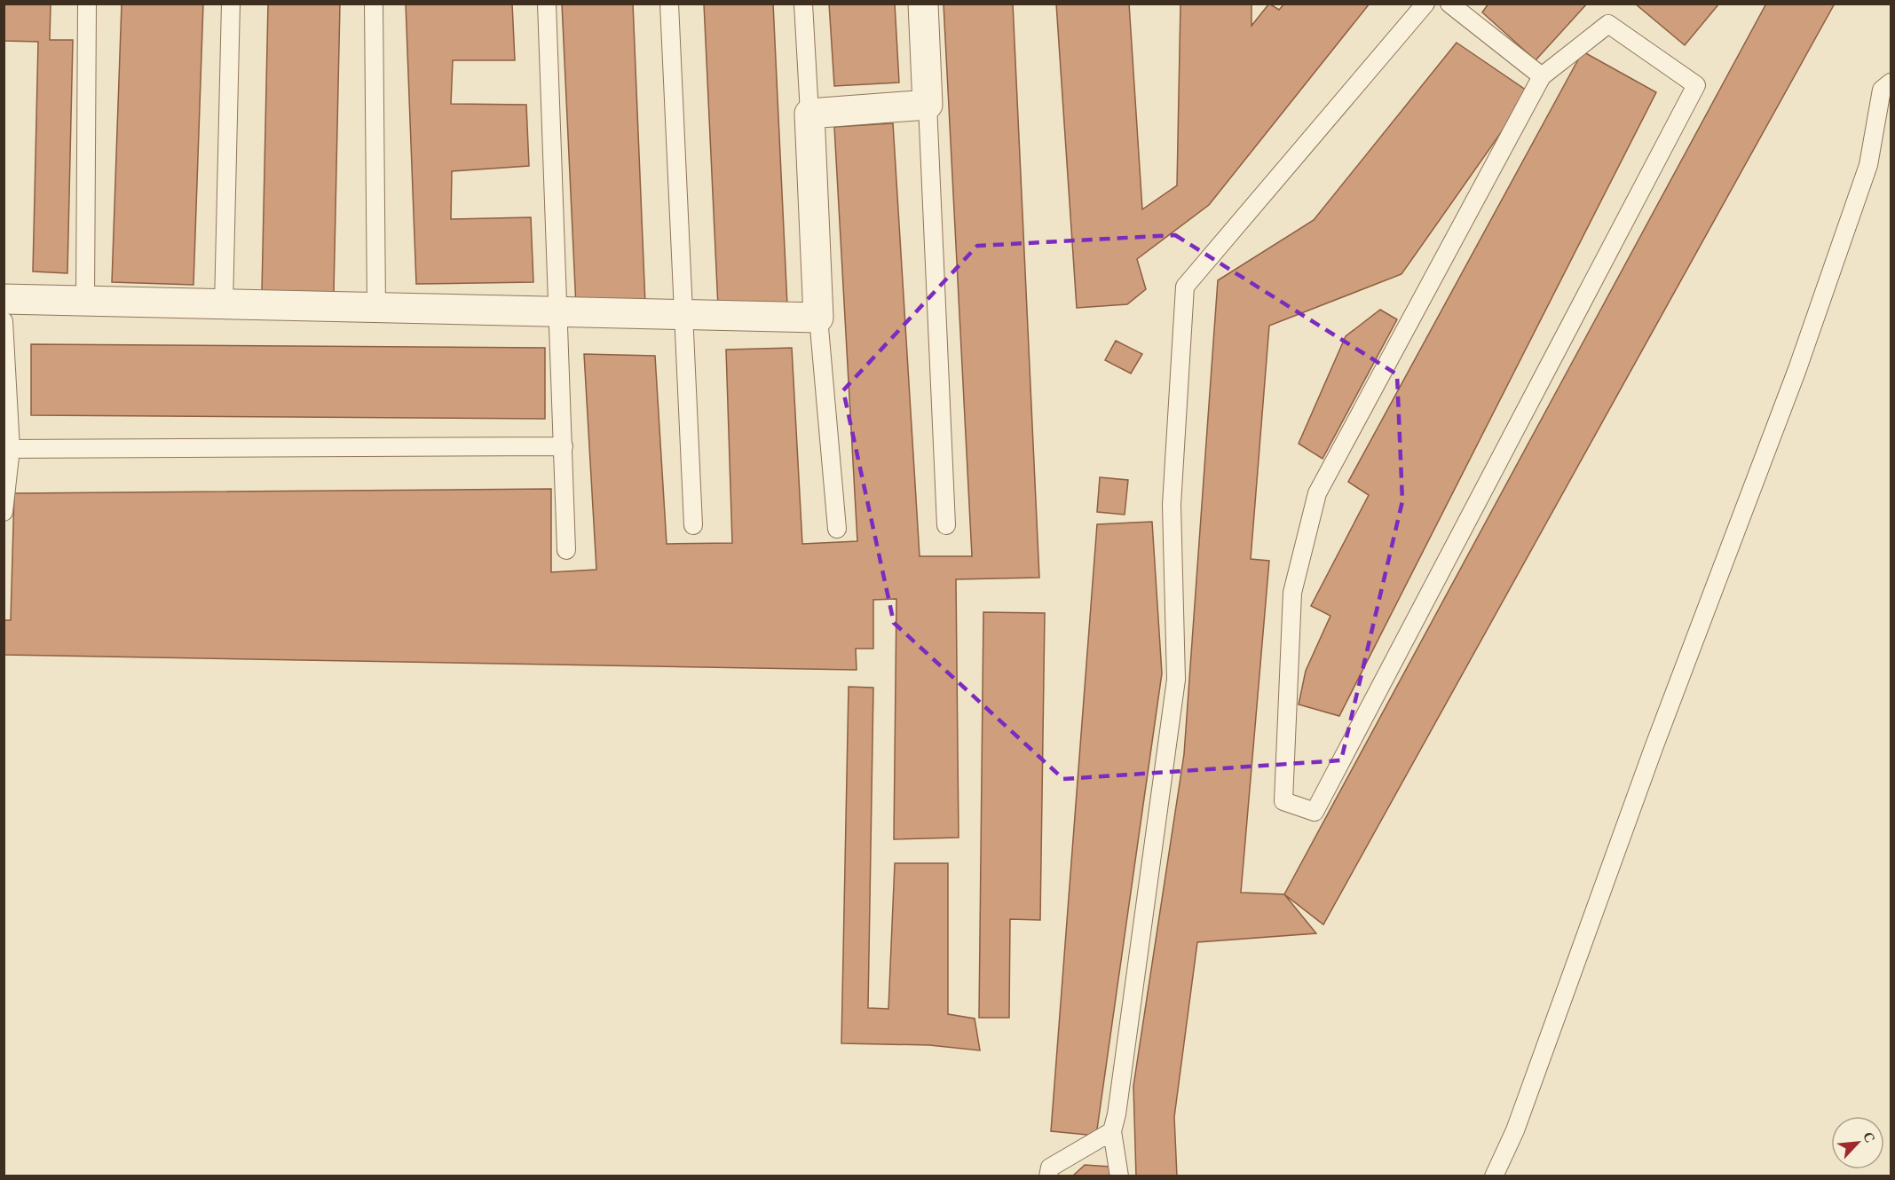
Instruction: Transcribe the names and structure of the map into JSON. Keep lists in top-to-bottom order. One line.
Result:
{"north":"top right"}
